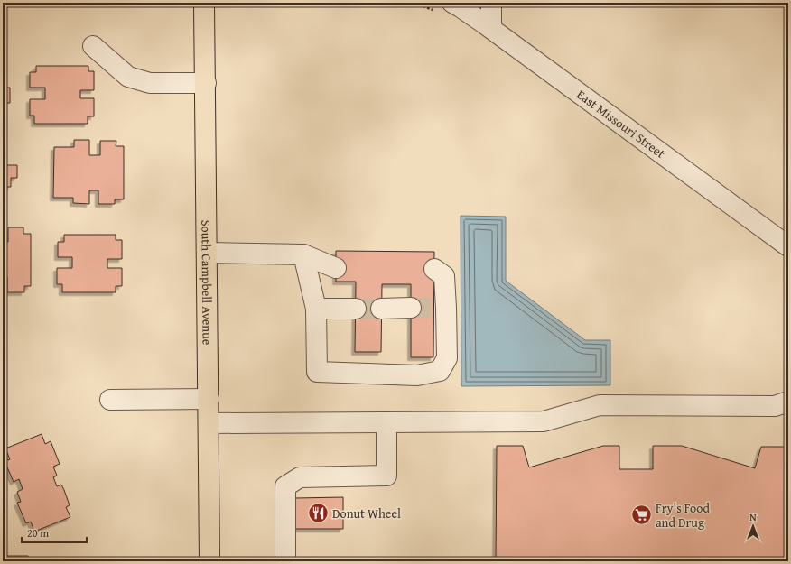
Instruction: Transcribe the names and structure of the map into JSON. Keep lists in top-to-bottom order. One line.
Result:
{"streets":{"main road":["South Campbell Avenue"],"street":["East Missouri Street"]},"places":{"restaurant":["Donut Wheel"],"supermarket":["Fry's Food and Drug"]},"scale_bar":"20 m","north":"top"}
